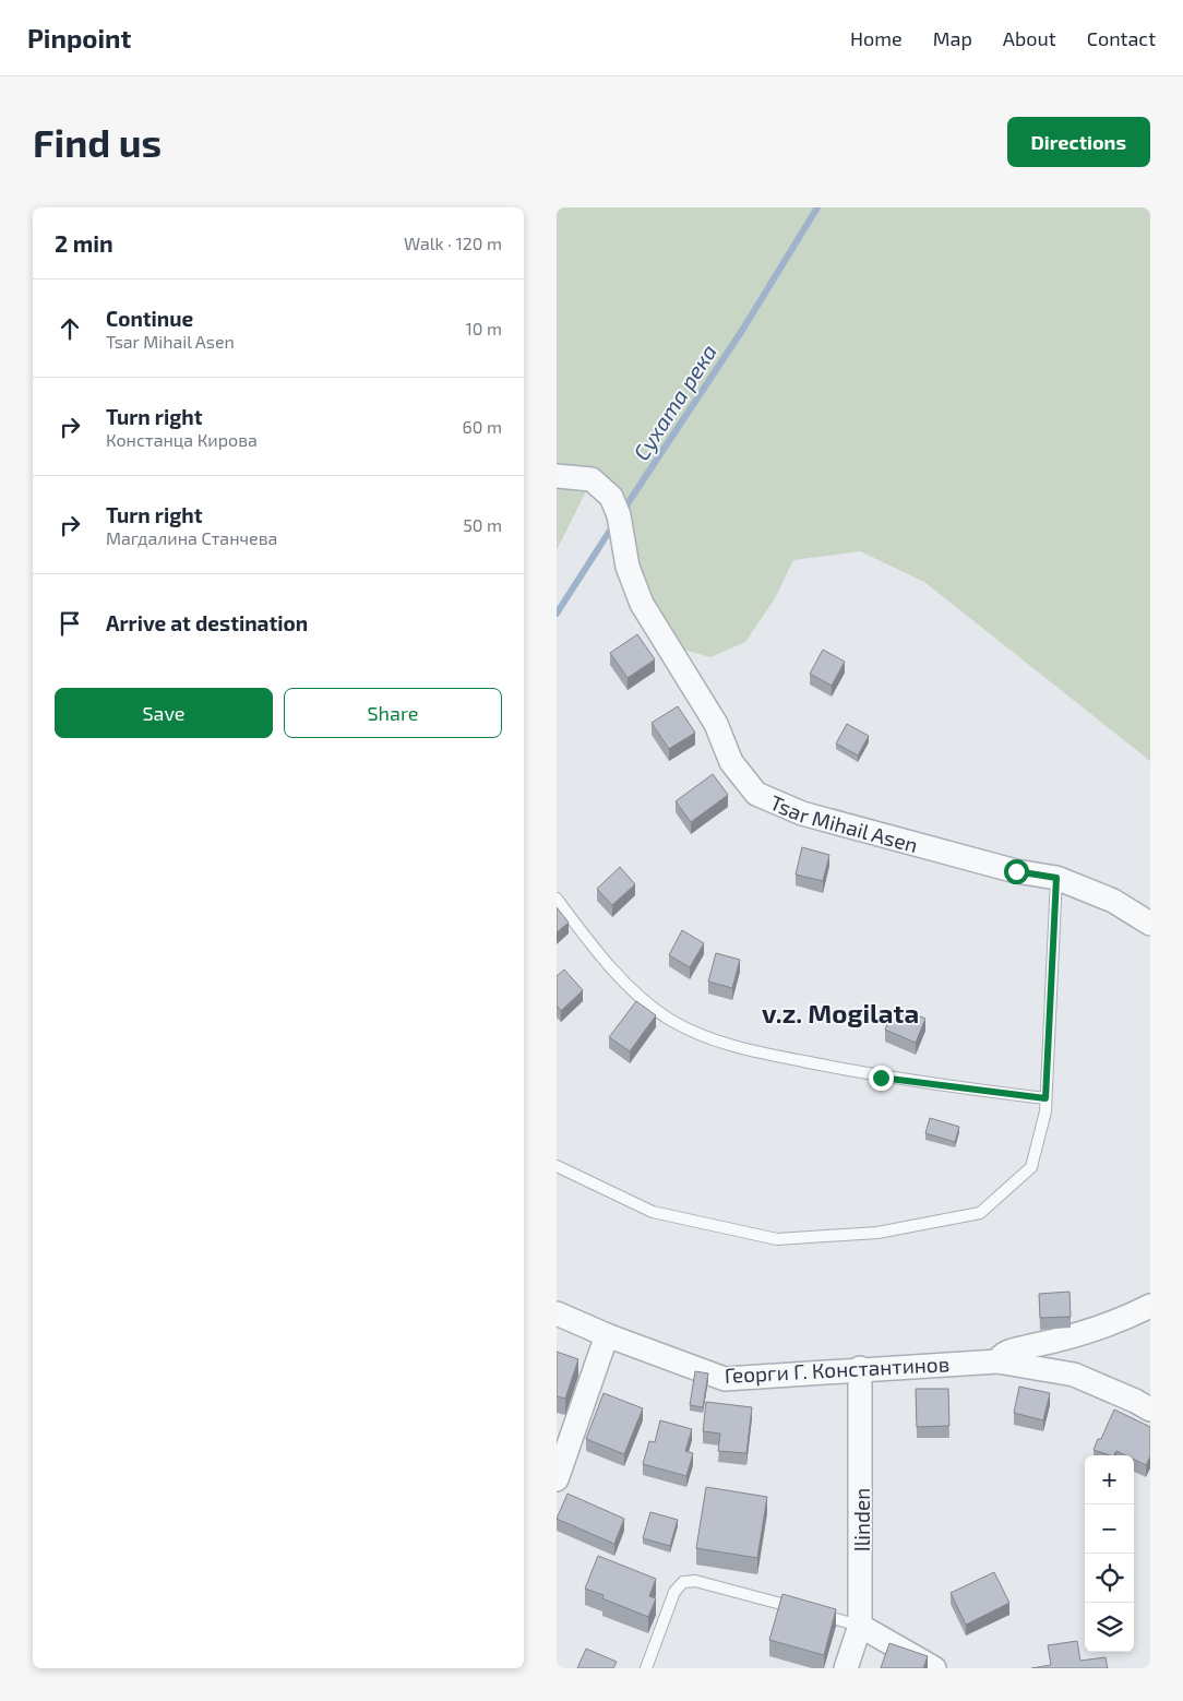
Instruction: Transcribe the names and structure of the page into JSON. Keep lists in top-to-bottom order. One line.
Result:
{"streets":{"street":["Tsar Mihail Asen","Георги Г. Константинов","Ilinden"]},"crossings":[["Георги Г. Константинов","Ilinden"]],"districts":["v.z. Mogilata"],"water":["Сухата река"],"page":{"header":"Pinpoint","nav":["Home","Map","About","Contact"],"buttons":["Directions",["Save","Share"]],"title":"Find us","heading":["2 min","Walk · 120 m"],"list":[["Continue","Tsar Mihail Asen","10 m"],["Turn right","Констанца Кирова","60 m"],["Turn right","Магдалина Станчева","50 m"],"Arrive at destination"],"map_buttons":["+","−"]}}
